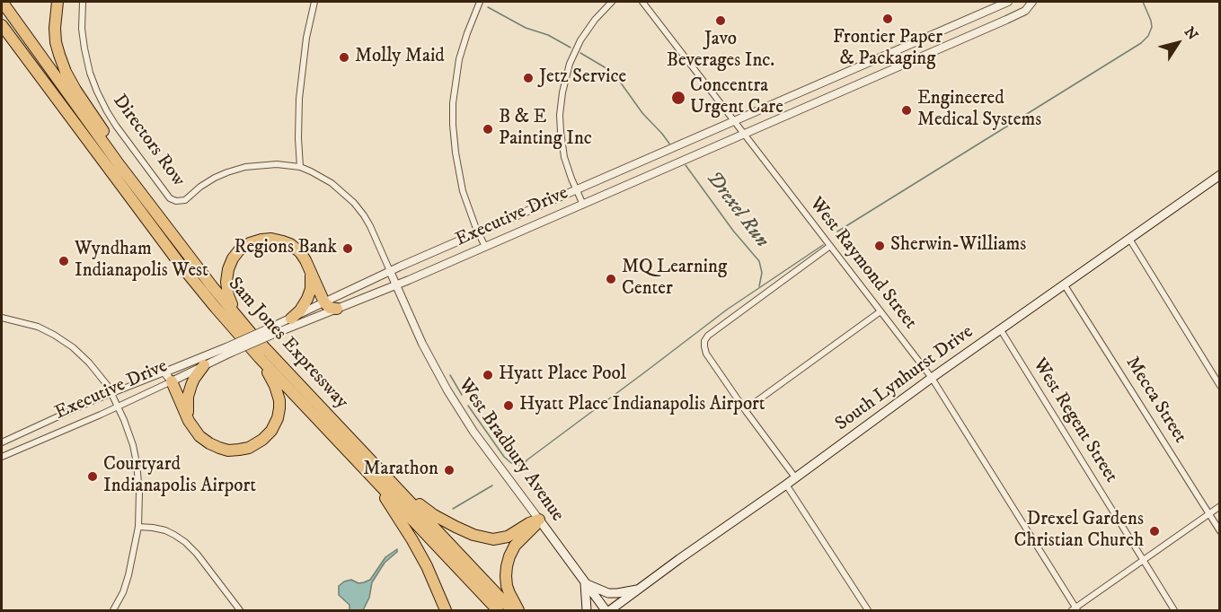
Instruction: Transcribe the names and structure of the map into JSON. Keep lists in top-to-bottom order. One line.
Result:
{"streets":{"highway":["Sam Jones Expressway"],"main road":["South Lynhurst Drive","West Bradbury Avenue"],"street":["Directors Row","Executive Drive","West Raymond Street","Mecca Street","West Regent Street"]},"crossings":[["Executive Drive","West Raymond Street"],["Executive Drive","West Bradbury Avenue"],["West Raymond Street","South Lynhurst Drive"],["South Lynhurst Drive","Mecca Street"],["South Lynhurst Drive","West Regent Street"]],"water":["Drexel Run"],"places":["Frontier Paper & Packaging","Javo Beverages Inc.","Molly Maid","Jetz Service","Concentra Urgent Care","Engineered Medical Systems","B & E Painting Inc","Sherwin-Williams","Regions Bank","Wyndham Indianapolis West","MQ Learning Center","Hyatt Place Pool","Hyatt Place Indianapolis Airport","Marathon","Courtyard Indianapolis Airport","Drexel Gardens Christian Church"],"north":"top right"}
